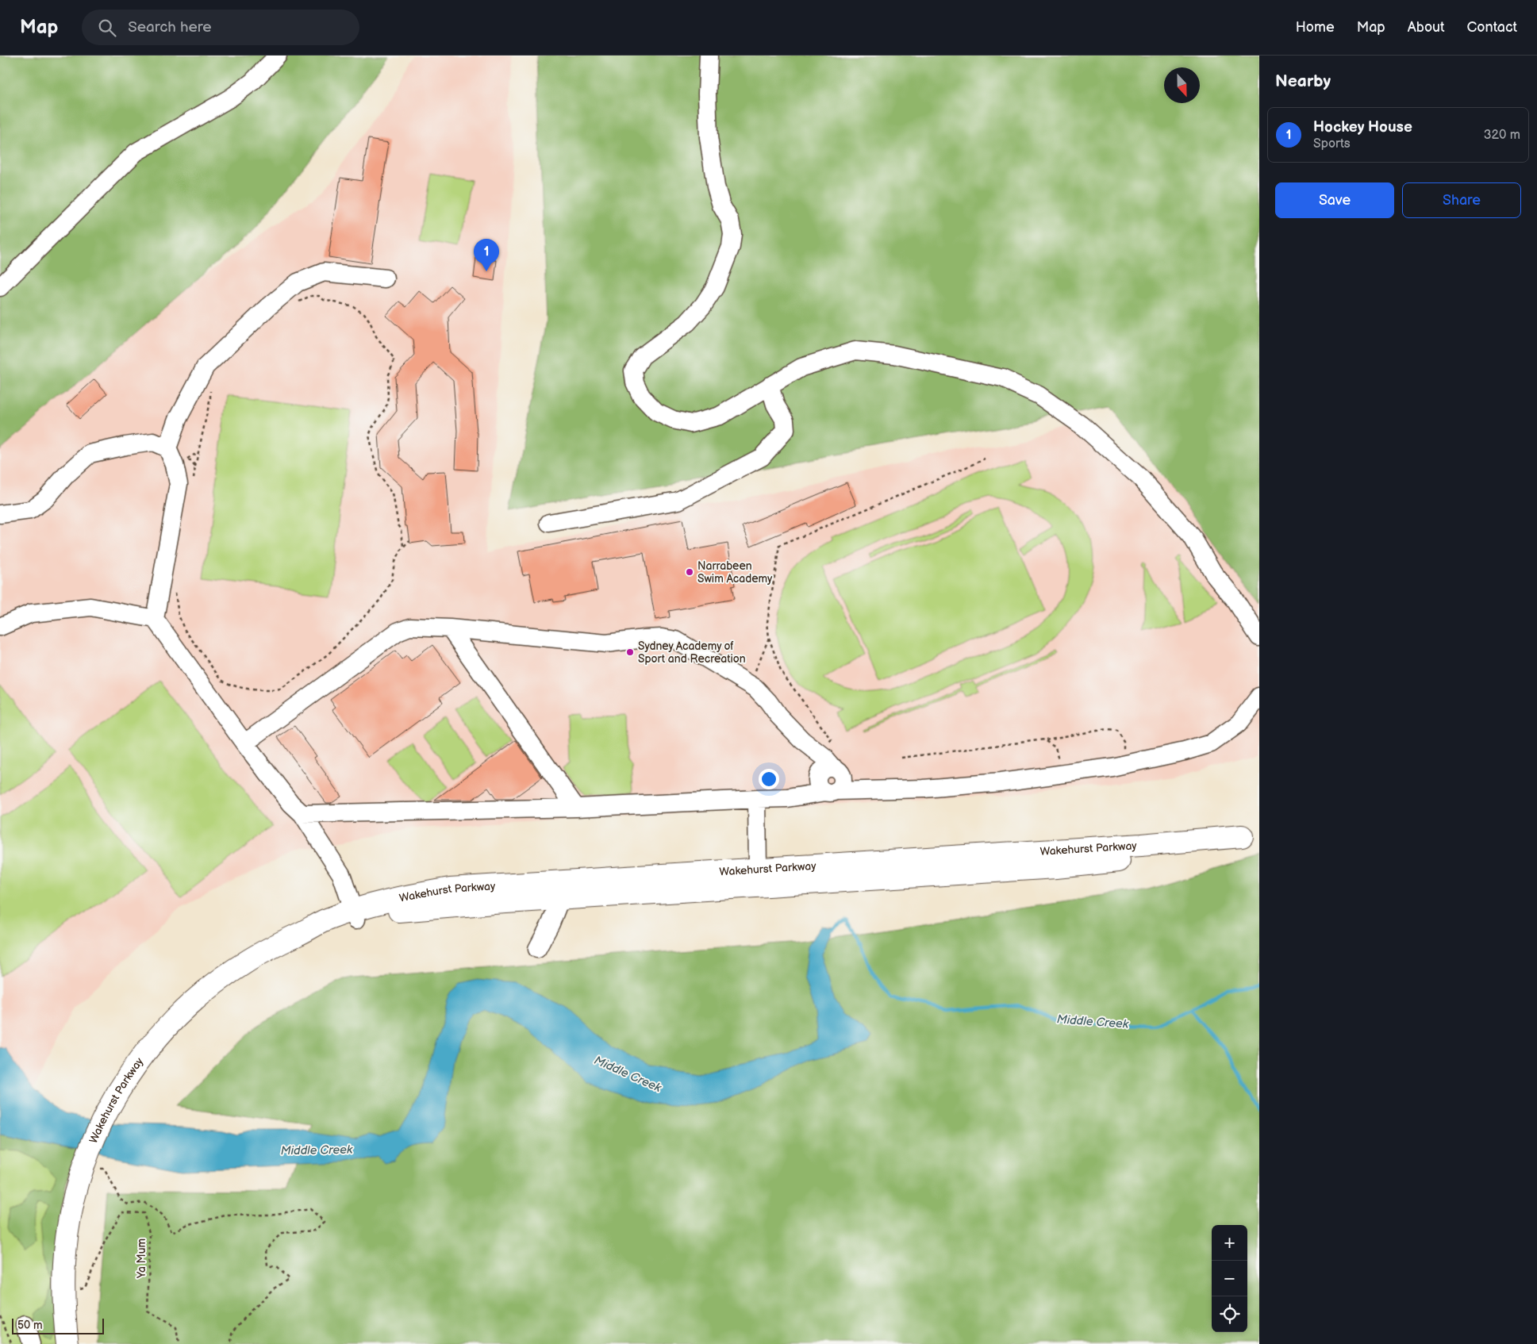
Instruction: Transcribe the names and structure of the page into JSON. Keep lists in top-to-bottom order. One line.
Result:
{"streets":{"main road":["Wakehurst Parkway"],"path":["Ya Mum"]},"crossings":[["Wakehurst Parkway","Ya Mum"]],"water":["Middle Creek"],"places":["Narrabeen Swim Academy","Sydney Academy of Sport and Recreation"],"scale_bar":"50 m","north":"bottom","page":{"header":"Map","search":"Search here","nav":["Home","Map","About","Contact"],"heading":"Nearby","list":[{"mark":"1","name":"Hockey House","note":"Sports","value":"320 m"}],"buttons":["Save","Share"],"pins":"1","map_buttons":["+","−"],"scale":"50 m"}}
